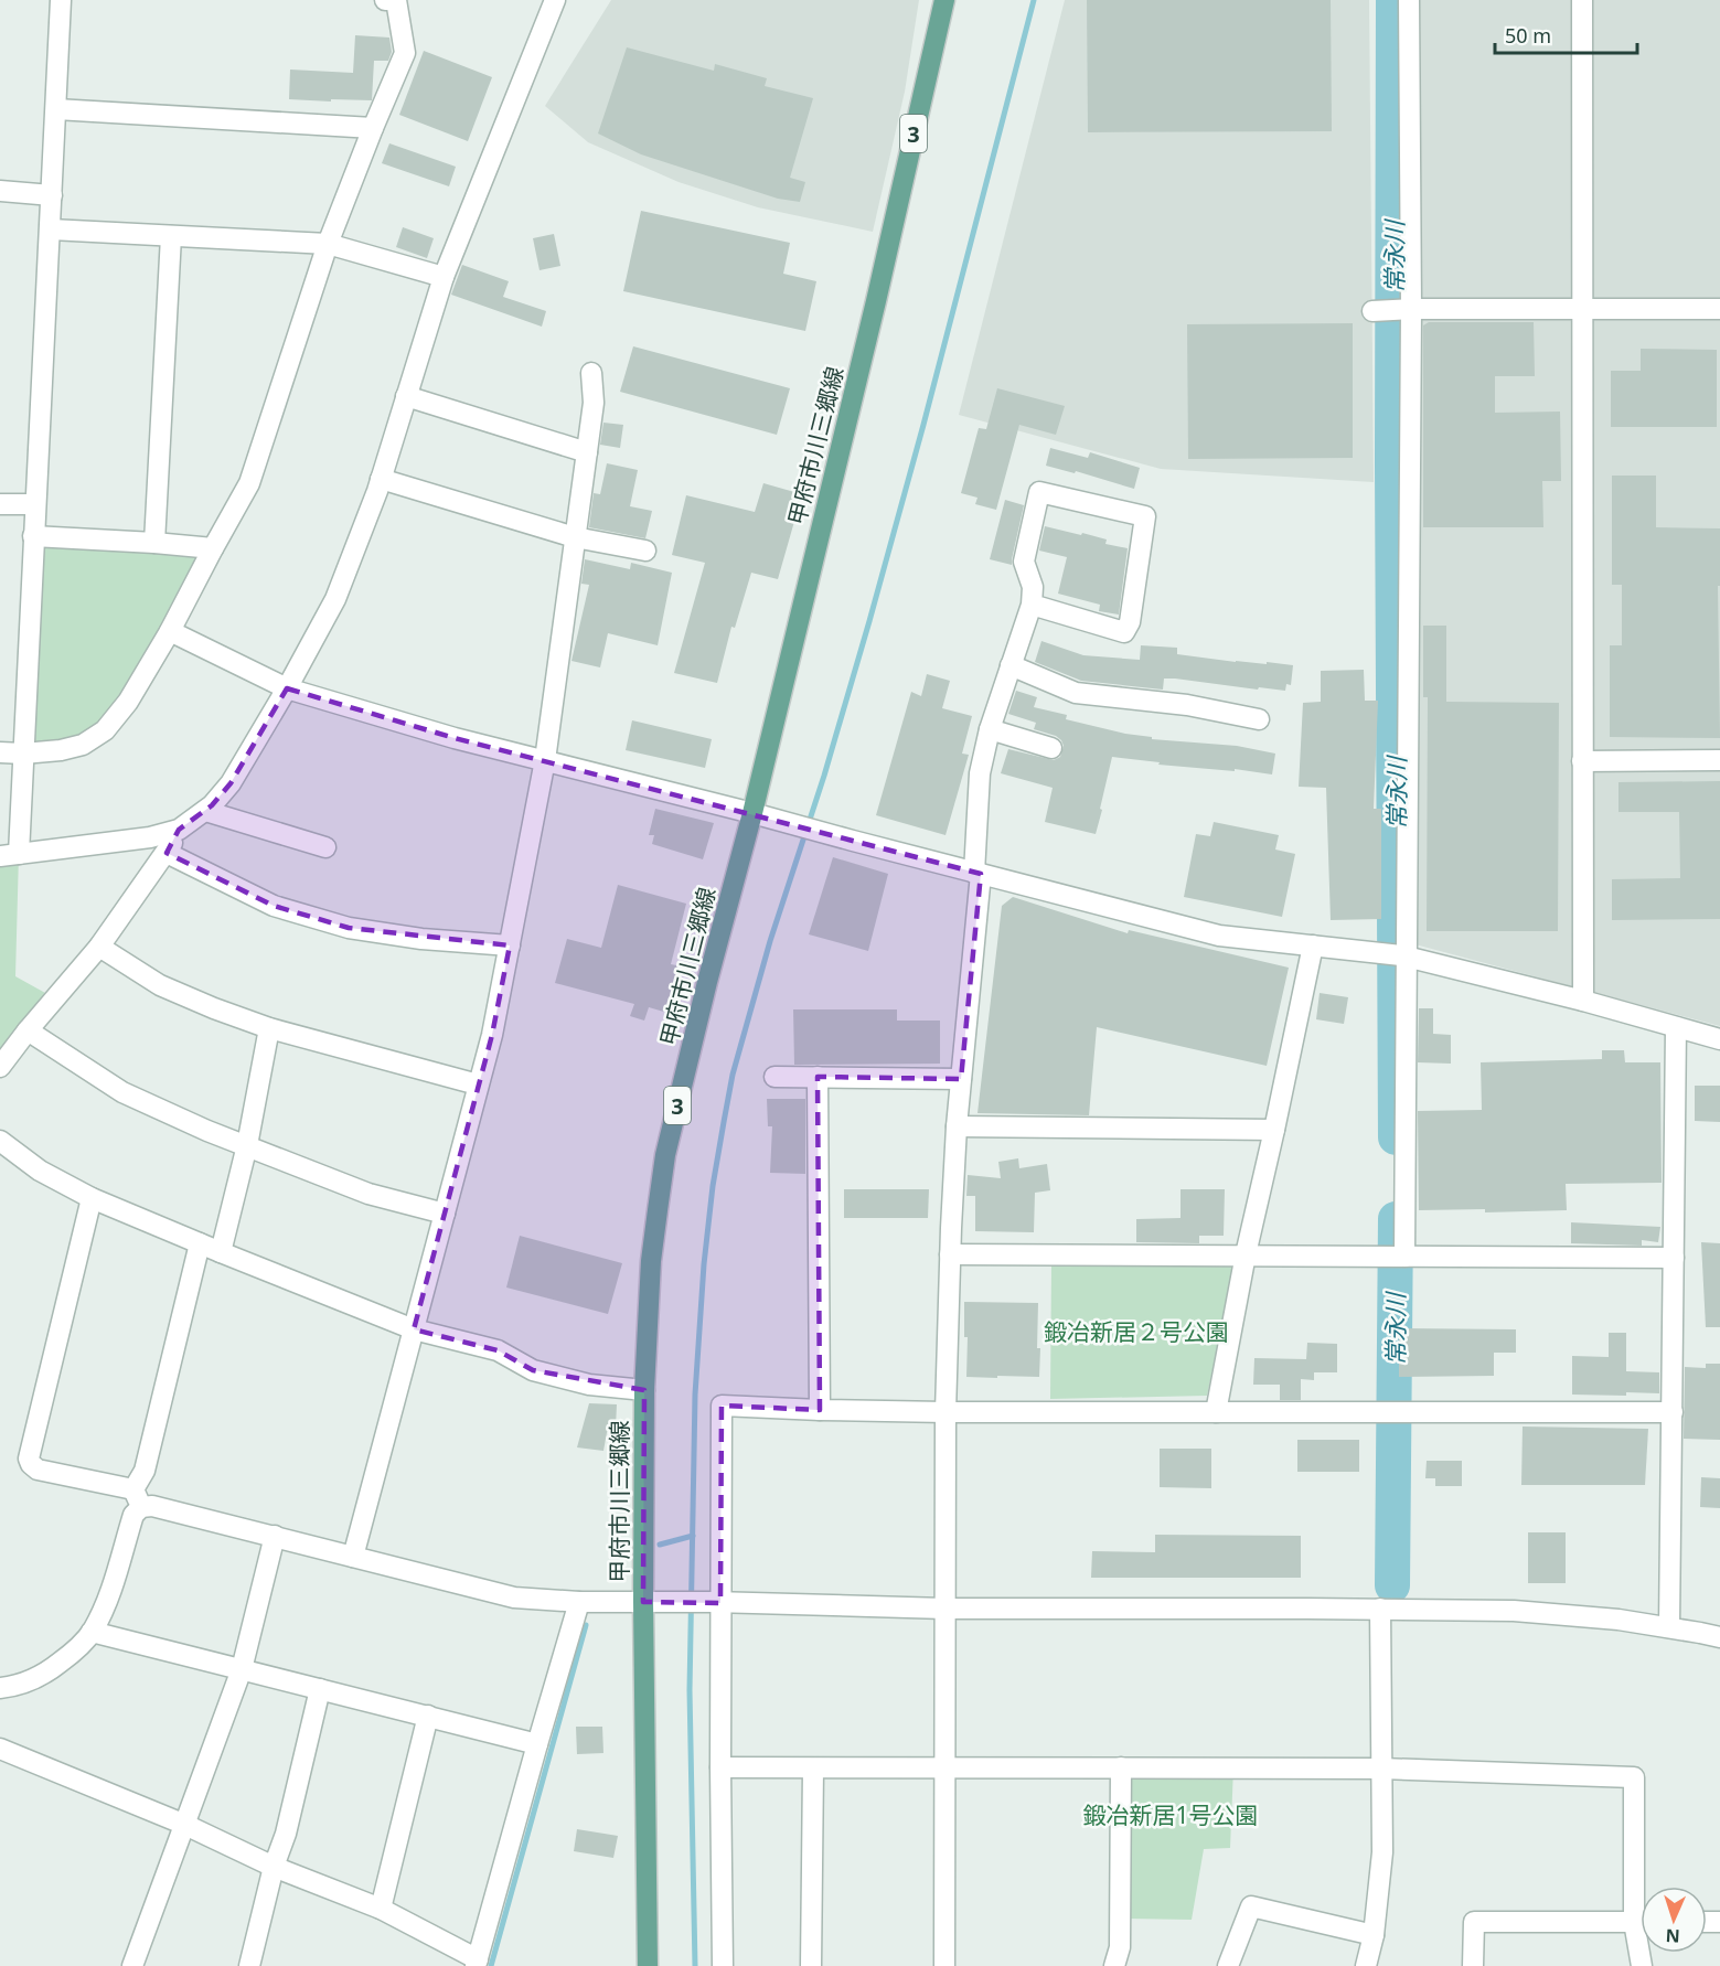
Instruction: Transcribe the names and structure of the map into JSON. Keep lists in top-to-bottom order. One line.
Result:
{"streets":{"main road":["3","甲府市川三郷線"]},"water":["常永川"],"parks":["鍛冶新居２号公園","鍛冶新居1号公園"],"scale_bar":"50 m","north":"bottom"}
